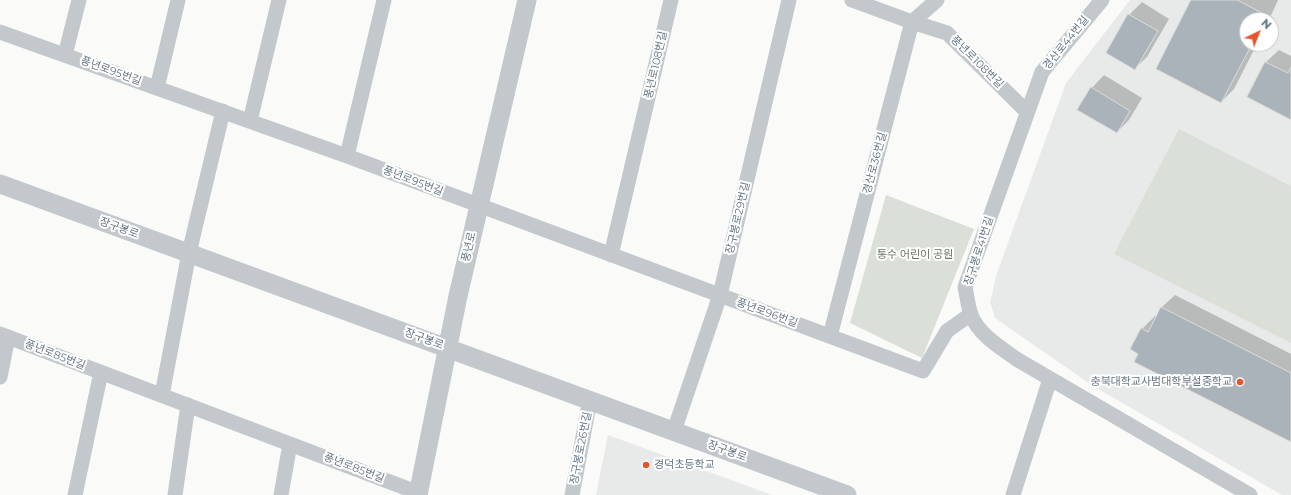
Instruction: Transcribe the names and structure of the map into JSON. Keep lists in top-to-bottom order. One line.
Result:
{"streets":{"street":["경산로44번길","풍년로108번길","풍년로95번길","경산로36번길","장구봉로29번길","장구봉로","풍년로","장구봉로41번길","풍년로96번길","풍년로85번길","장구봉로26번길"]},"crossings":[["경산로44번길","풍년로108번길"],["경산로44번길","장구봉로41번길"],["풍년로108번길","경산로36번길"],["풍년로108번길","장구봉로41번길"],["풍년로108번길","풍년로96번길"],["풍년로95번길","풍년로"],["풍년로95번길","풍년로96번길"],["경산로36번길","풍년로96번길"],["장구봉로29번길","장구봉로"],["장구봉로29번길","풍년로96번길"],["장구봉로","풍년로"],["장구봉로","장구봉로26번길"],["풍년로","풍년로96번길"],["풍년로","풍년로85번길"],["장구봉로41번길","풍년로96번길"]],"parks":["통수 어린이 공원"],"places":["충북대학교사범대학부설중학교","경덕초등학교"],"north":"top right"}
